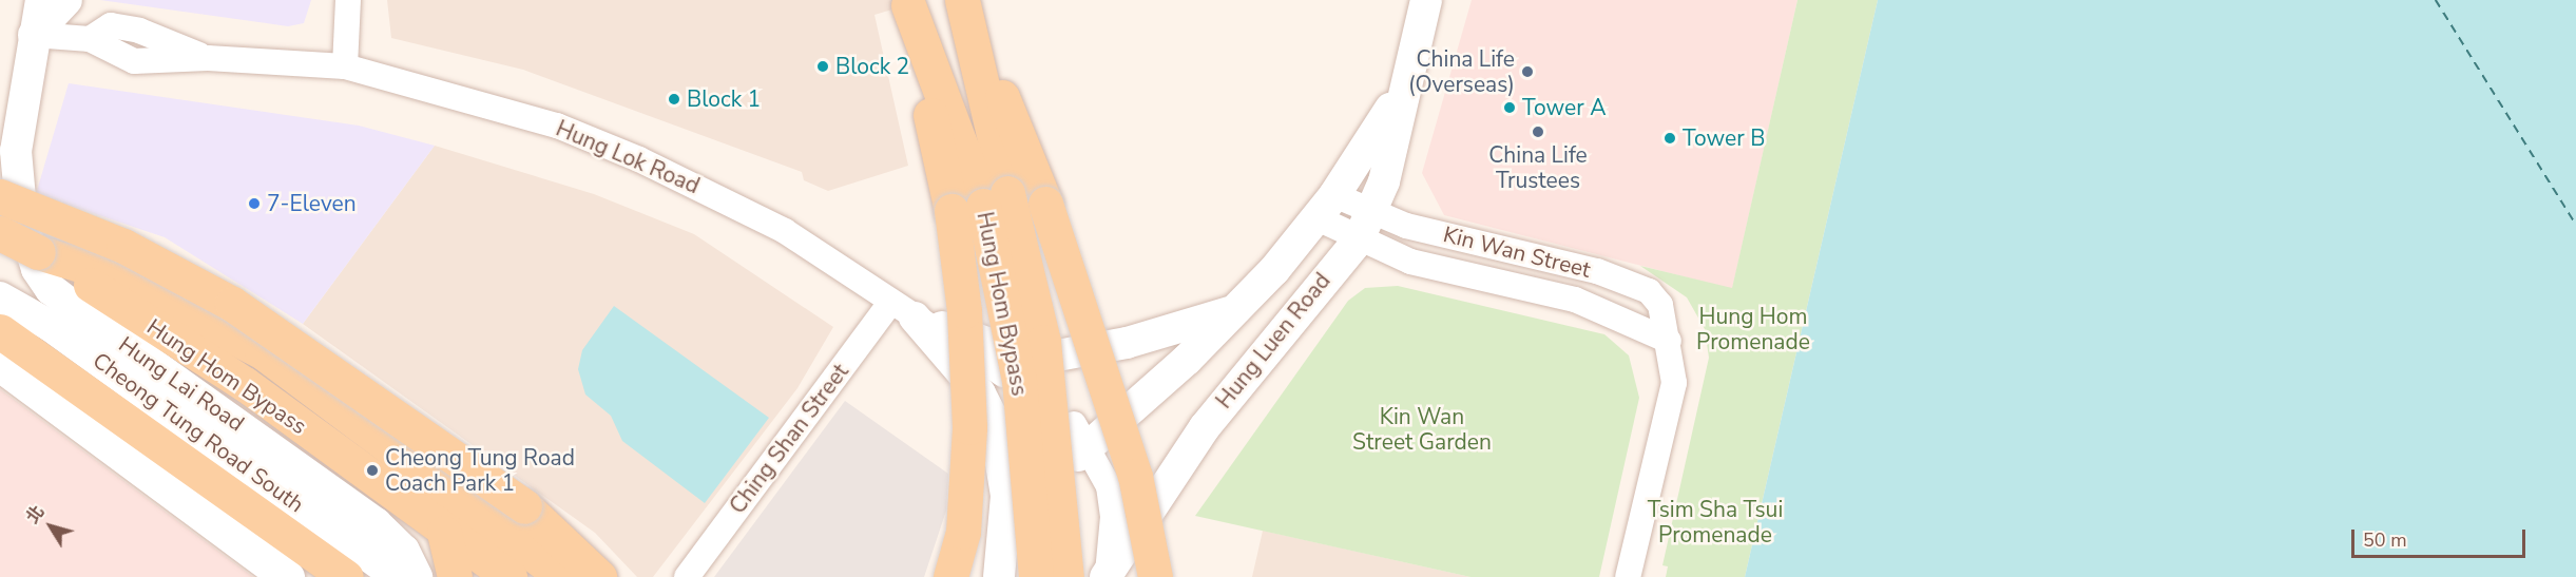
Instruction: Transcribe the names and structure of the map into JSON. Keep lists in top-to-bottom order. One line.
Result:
{"streets":{"main road":["Hung Hom Bypass"],"street":["Hung Lok Road","Kin Wan Street","Hung Luen Road","Hung Lai Road","Cheong Tung Road South","Ching Shan Street"]},"crossings":[["Hung Lok Road","Hung Lai Road"],["Hung Lok Road","Ching Shan Street"],["Kin Wan Street","Hung Luen Road"],["Hung Lai Road","Cheong Tung Road South"]],"parks":["Hung Hom Promenade","Kin Wan Street Garden","Tsim Sha Tsui Promenade"],"places":["Block 2","China Life (Overseas)","Block 1","Tower A","China Life Trustees","Tower B","7-Eleven","Cheong Tung Road Coach Park 1"],"scale_bar":"50 m","north":"top left"}
